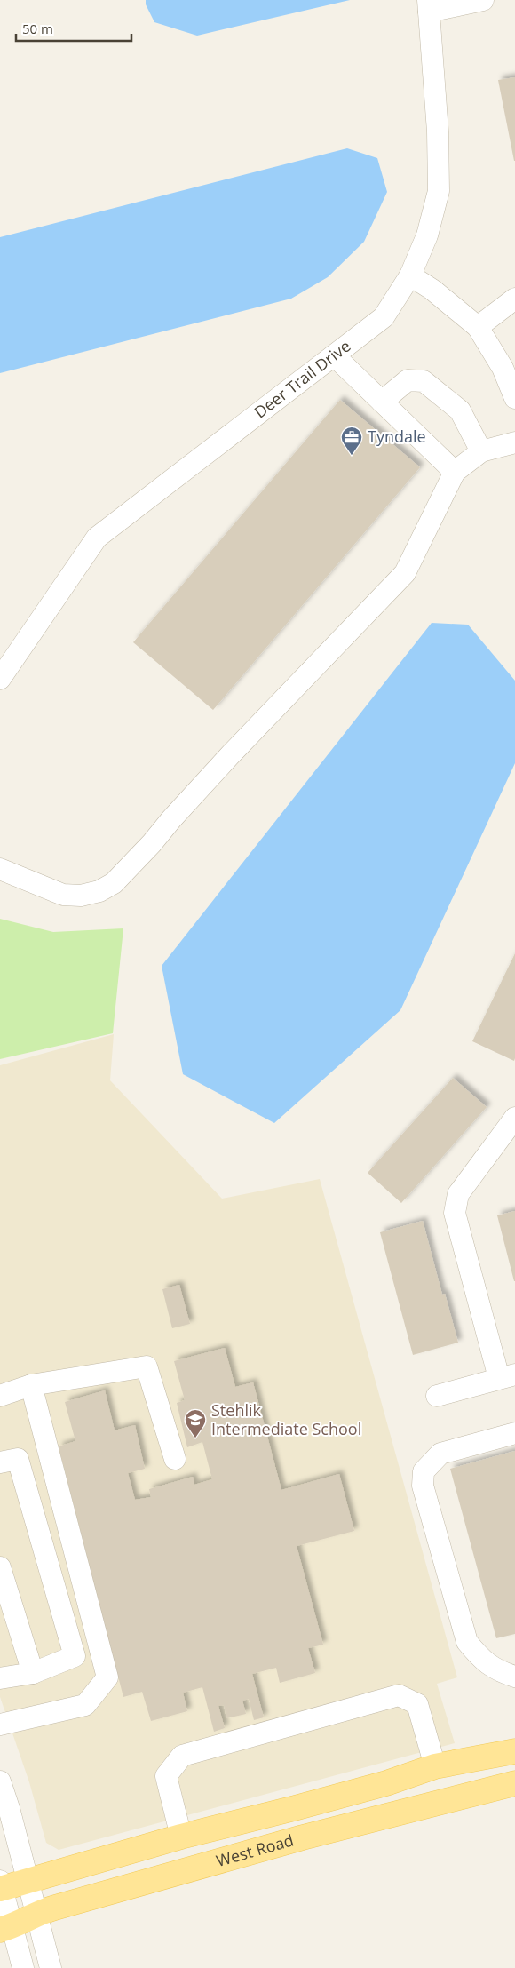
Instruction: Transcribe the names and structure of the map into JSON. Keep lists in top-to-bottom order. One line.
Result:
{"streets":{"main road":["West Road"],"street":["Deer Trail Drive"]},"places":{"office":["Tyndale"],"school or university":["Stehlik Intermediate School"]},"scale_bar":"50 m"}
